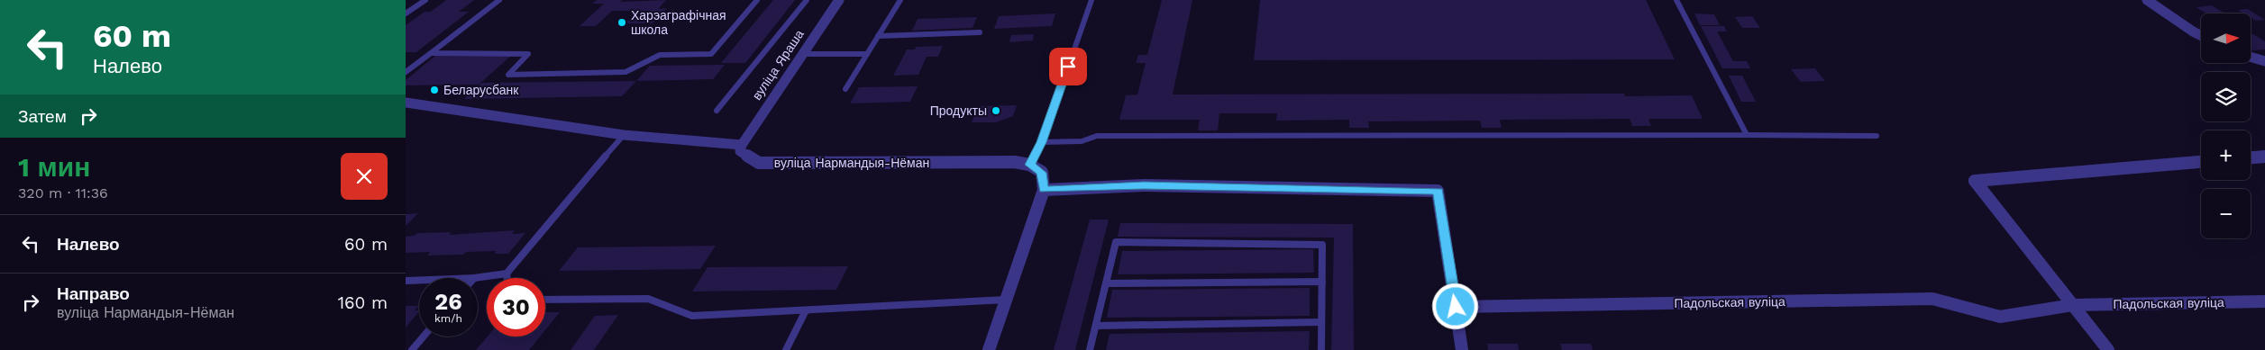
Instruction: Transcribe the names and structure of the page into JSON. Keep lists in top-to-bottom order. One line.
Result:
{"streets":{"street":["вуліца Яраша","вуліца Нармандыя-Нёман","Падольская вуліца"]},"crossings":[["вуліца Яраша","вуліца Нармандыя-Нёман"]],"places":["Харэаграфічная школа","Беларусбанк","Продукты"],"north":"right","page":{"turn":["60 m","Налево"],"map_buttons":["+","−"],"then":"Затем","heading":["1 мин","320 m · 11:36"],"list":[{"name":"Налево","value":"60 m"},{"name":"Направо","note":"вуліца Нармандыя-Нёман","value":"160 m"}],"speed":"26 km/h","limit":"30"}}
